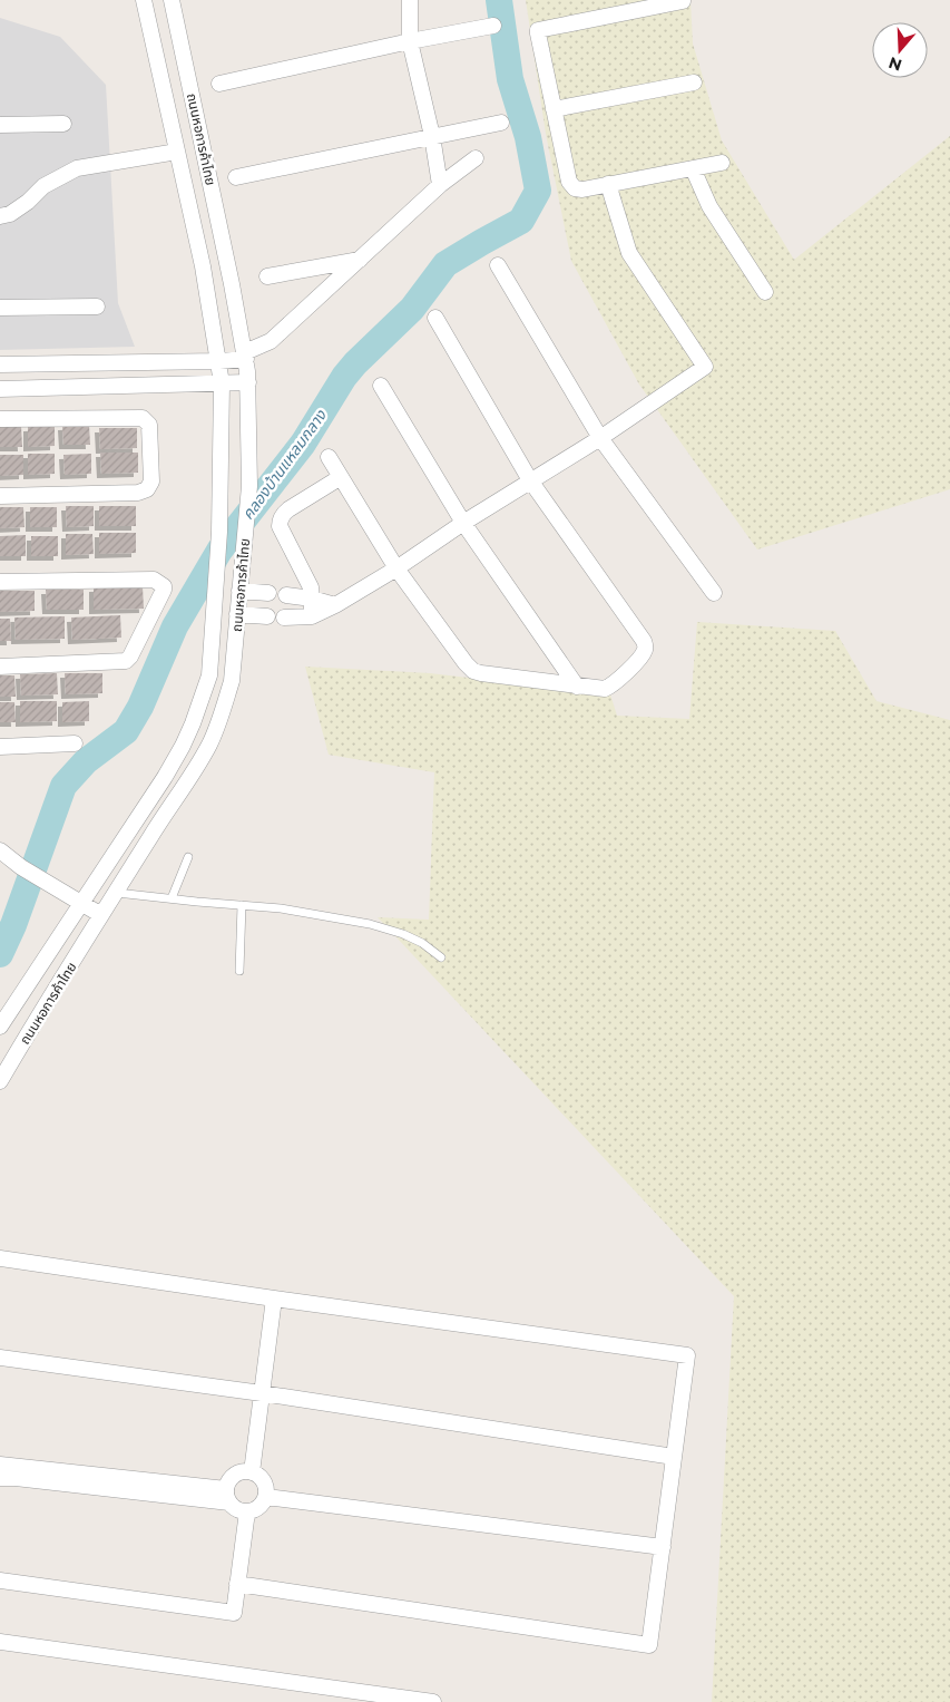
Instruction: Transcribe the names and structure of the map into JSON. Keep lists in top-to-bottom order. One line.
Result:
{"streets":{"street":["ถนนหอการค้าไทย"]},"water":["คลองบ้านแหลมกลาง"],"north":"bottom"}
